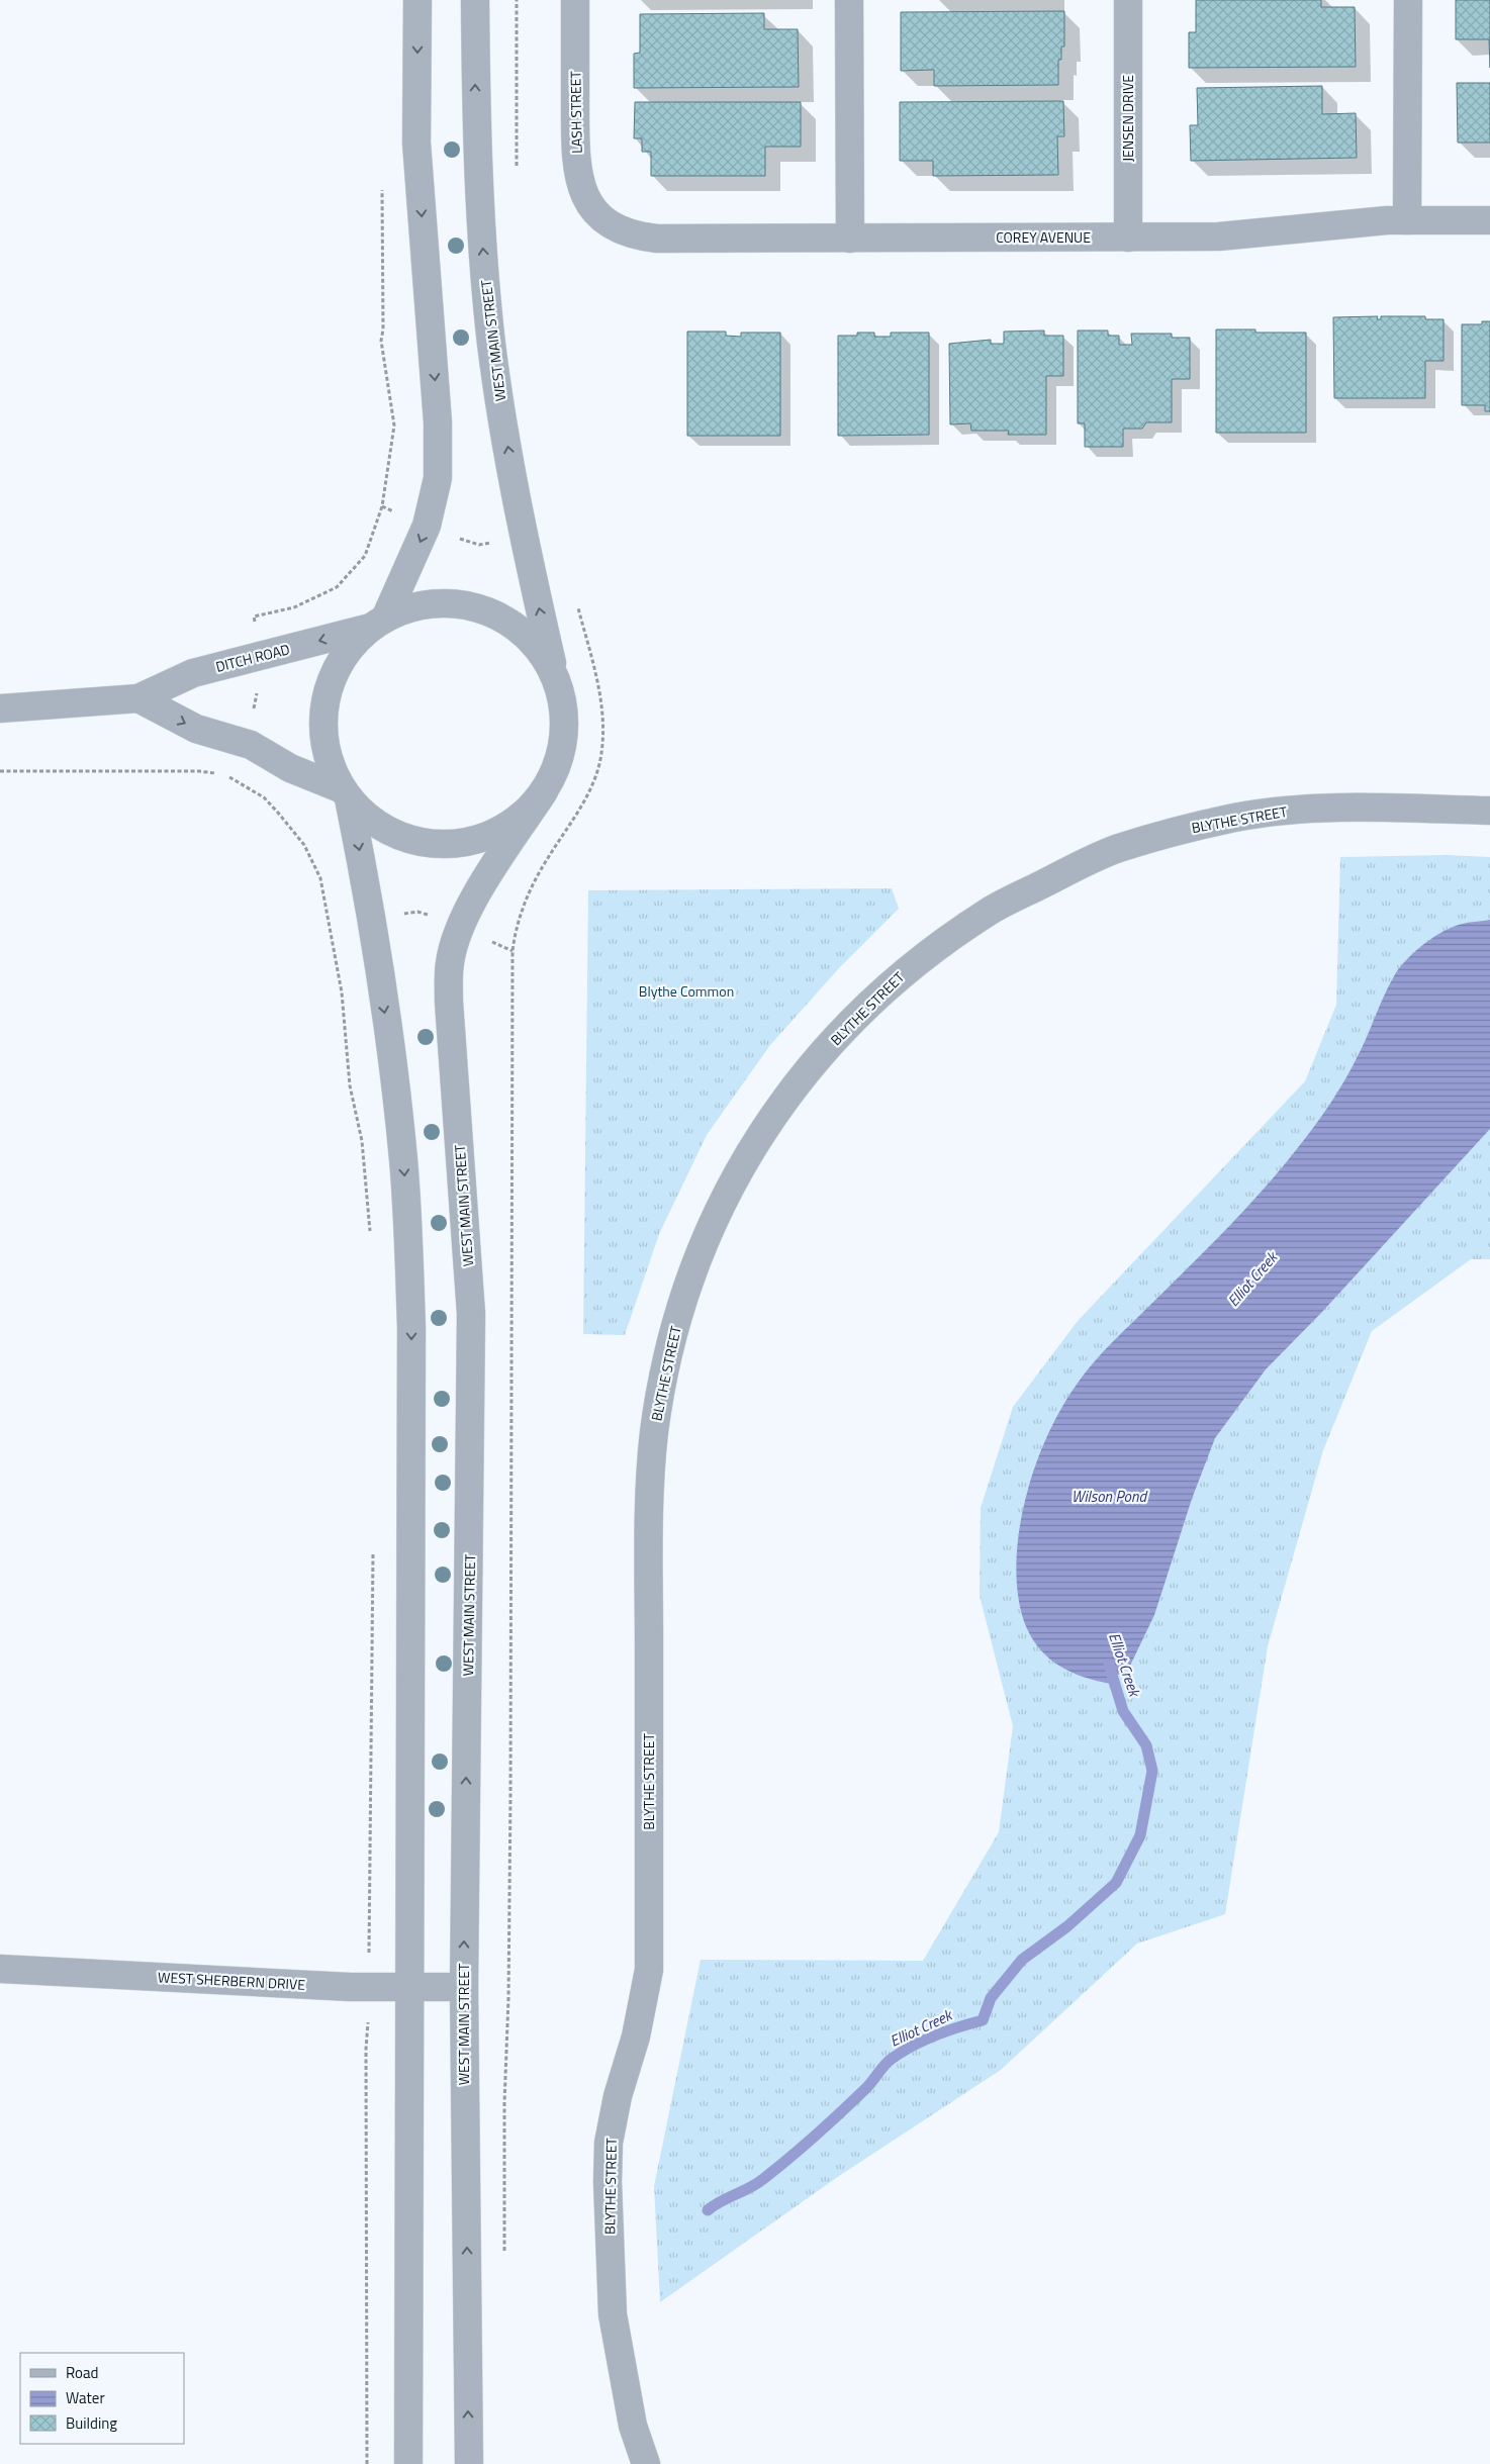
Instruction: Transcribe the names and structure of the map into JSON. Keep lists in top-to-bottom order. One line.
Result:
{"streets":{"street":["LASH STREET","JENSEN DRIVE","COREY AVENUE","WEST MAIN STREET","DITCH ROAD","BLYTHE STREET","WEST SHERBERN DRIVE"]},"crossings":[["LASH STREET","COREY AVENUE"],["JENSEN DRIVE","COREY AVENUE"],["WEST MAIN STREET","DITCH ROAD"],["WEST MAIN STREET","WEST SHERBERN DRIVE"]],"one_way":["DITCH ROAD"],"water":["Elliot Creek","Wilson Pond"],"parks":["Blythe Common"],"legend":["Road","Water","Building"]}
